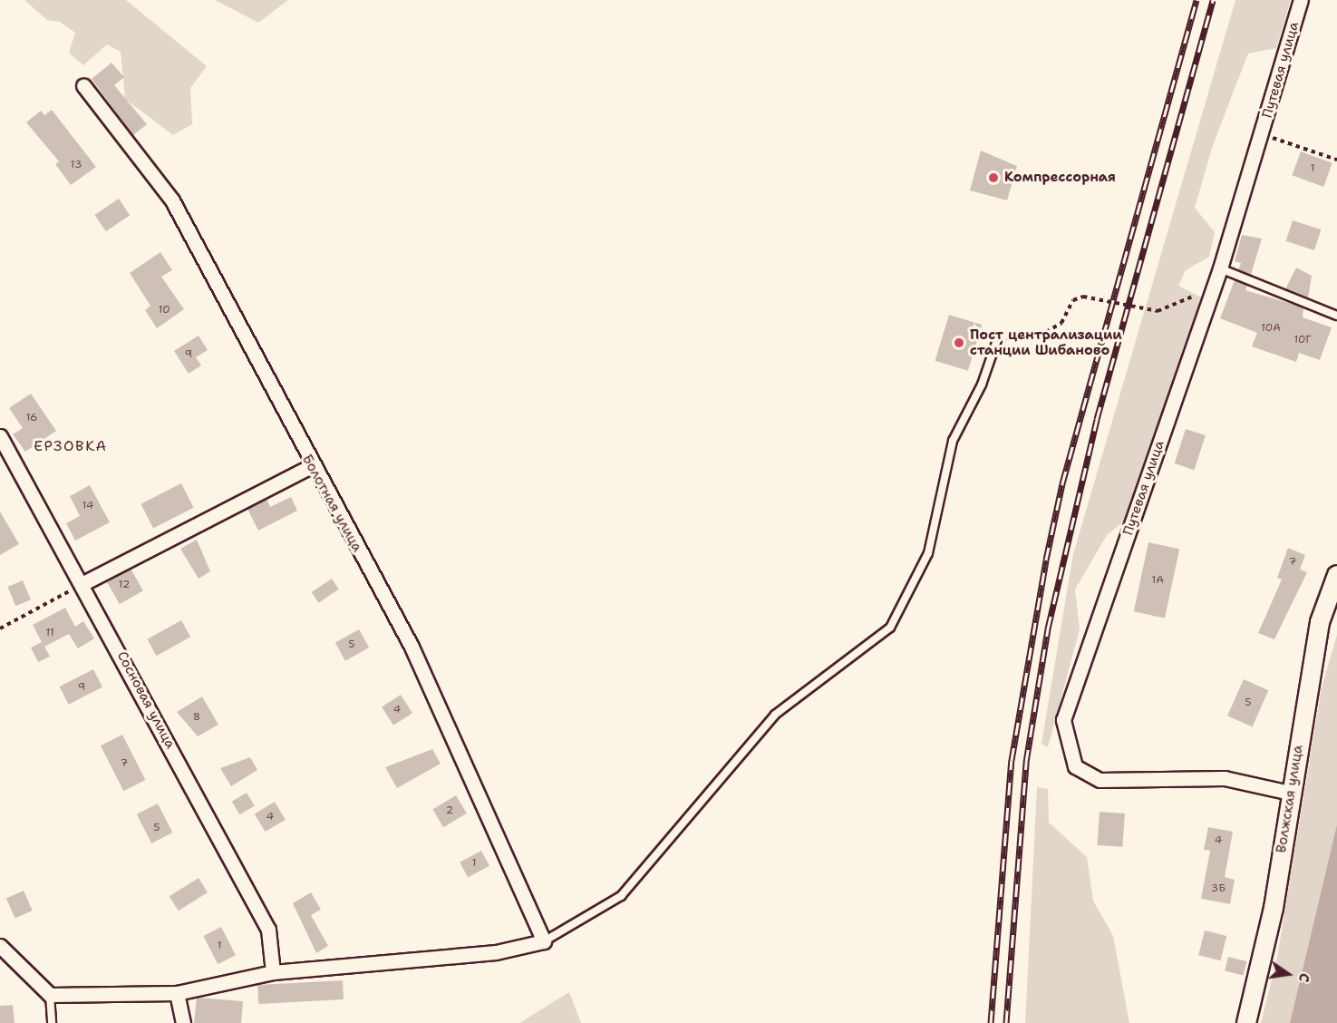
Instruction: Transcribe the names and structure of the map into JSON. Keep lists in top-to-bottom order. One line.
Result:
{"streets":{"street":["Путевая улица","Болотная улица","Сосновая улица","Волжская улица"]},"crossings":[["Путевая улица","Волжская улица"]],"districts":["ЕРЗОВКА"],"places":["Компрессорная","Пост централизации станции Шибаново"],"house_numbers":["13","1","10","10А","10Г","9","16","14","7","1А","12","11","5","9","5","4","8","7","2","4","5","4","1","3Б","1"],"north":"right"}
